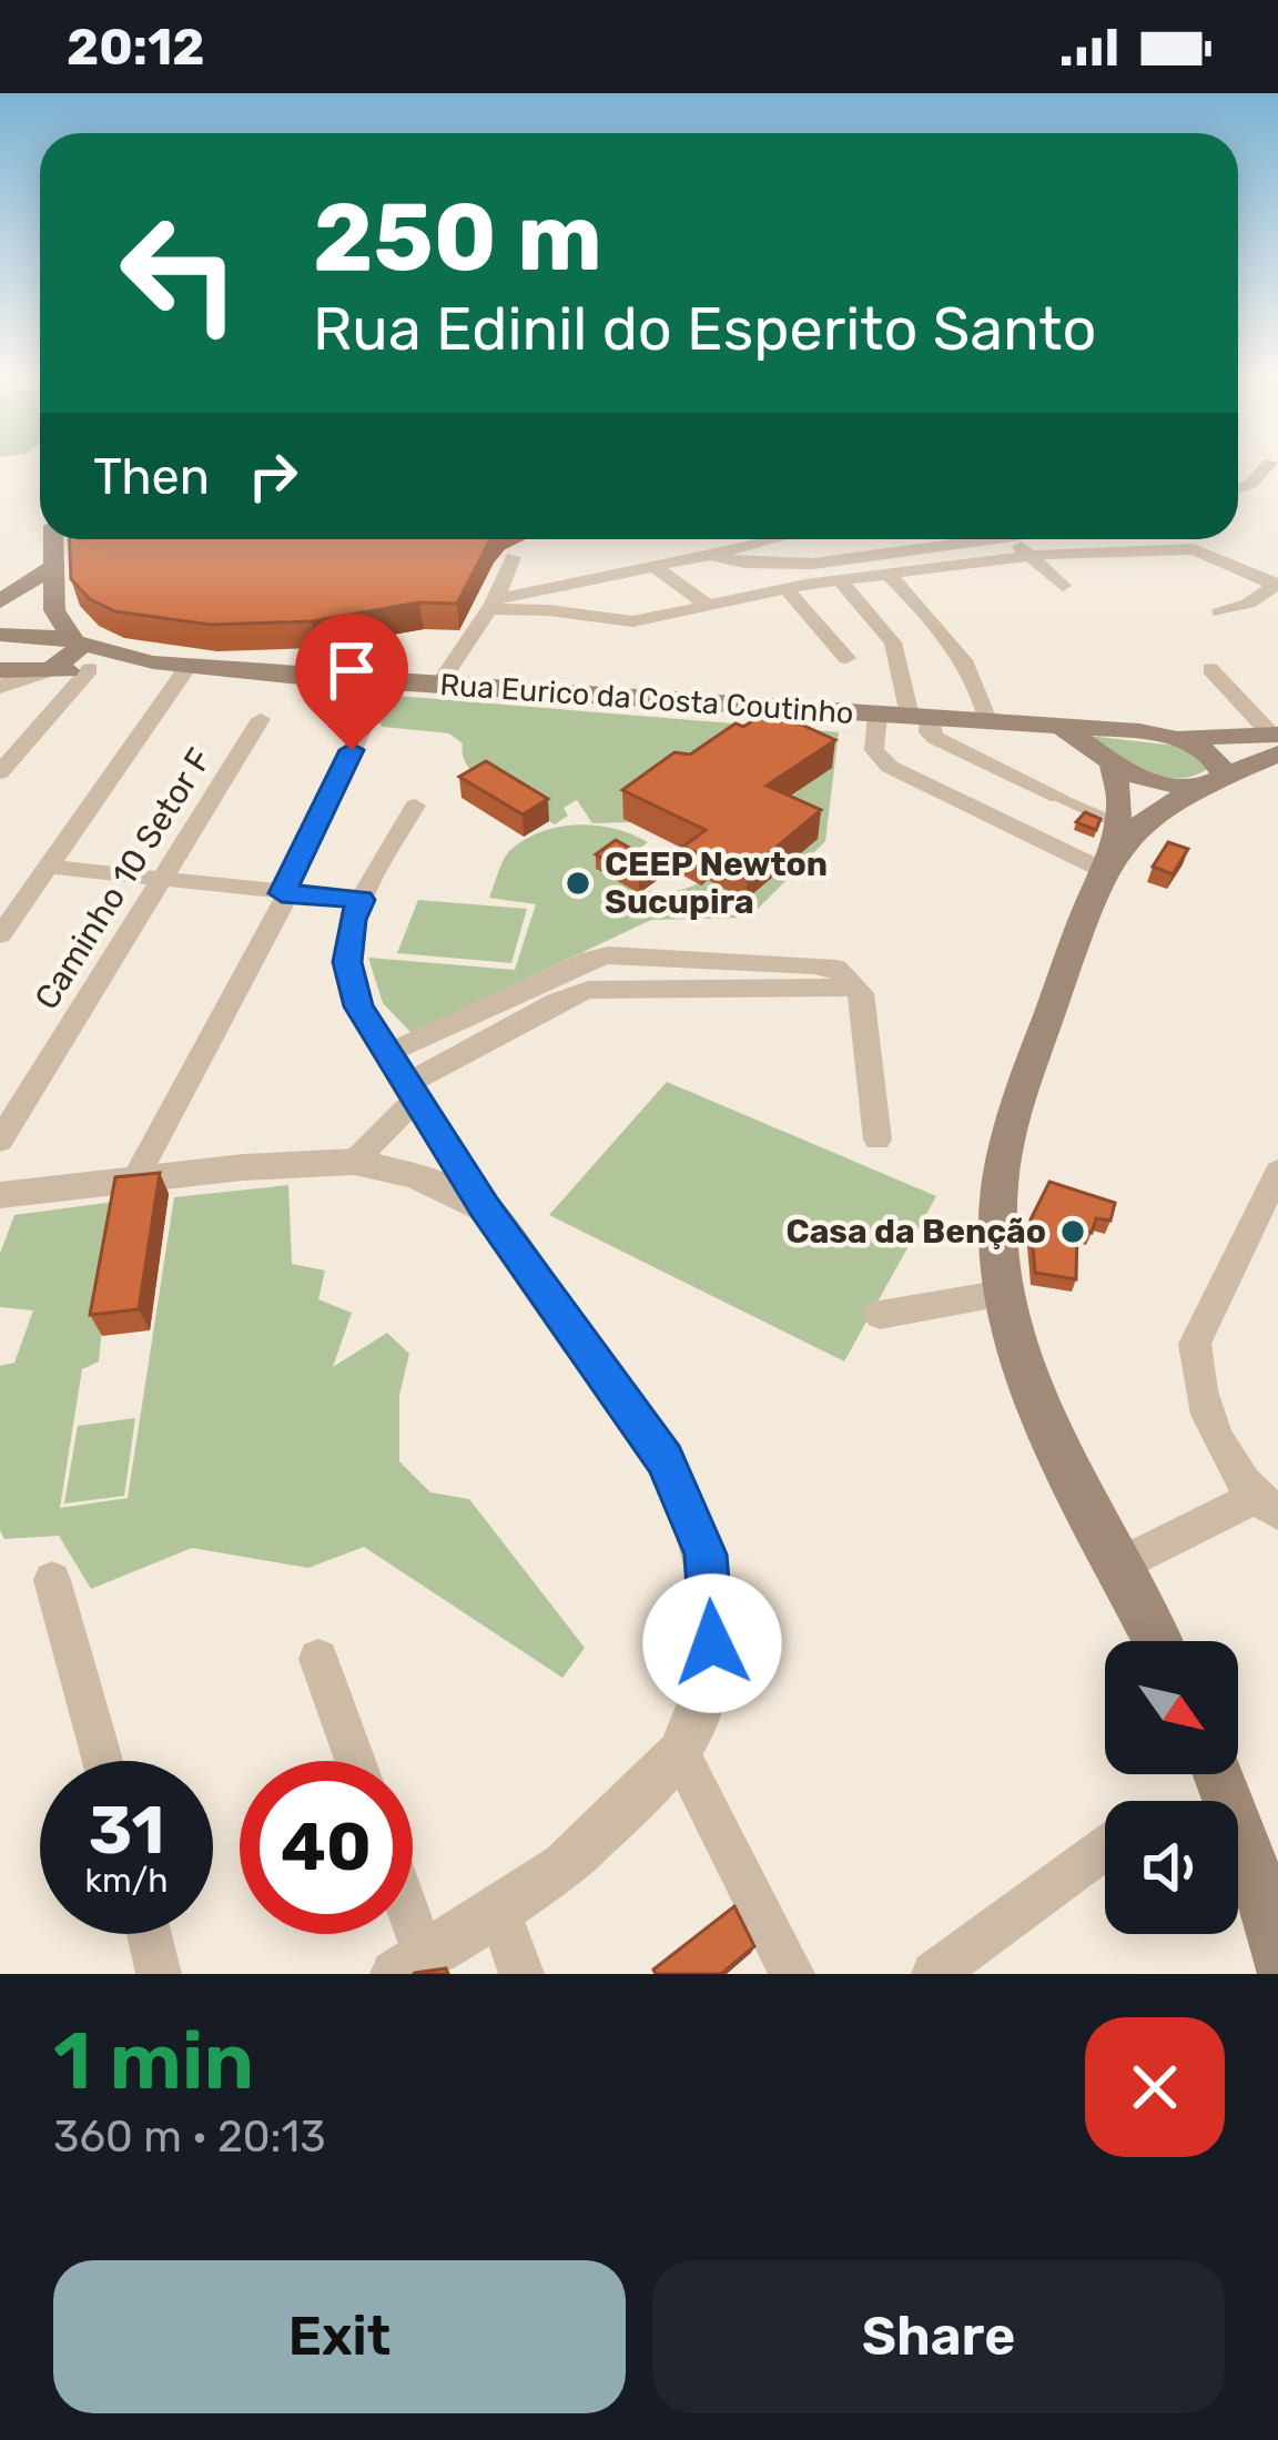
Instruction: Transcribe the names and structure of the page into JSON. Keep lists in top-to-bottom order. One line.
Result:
{"streets":{"main road":["Rua Eurico da Costa Coutinho"],"street":["Caminho 10 Setor F"]},"places":["CEEP Newton Sucupira","Casa da Benção"],"north":"bottom right","page":{"status":"20:12","turn":["250 m","Rua Edinil do Esperito Santo"],"then":"Then","speed":"31 km/h","limit":"40","heading":["1 min","360 m · 20:13"],"buttons":["Exit","Share"]}}
